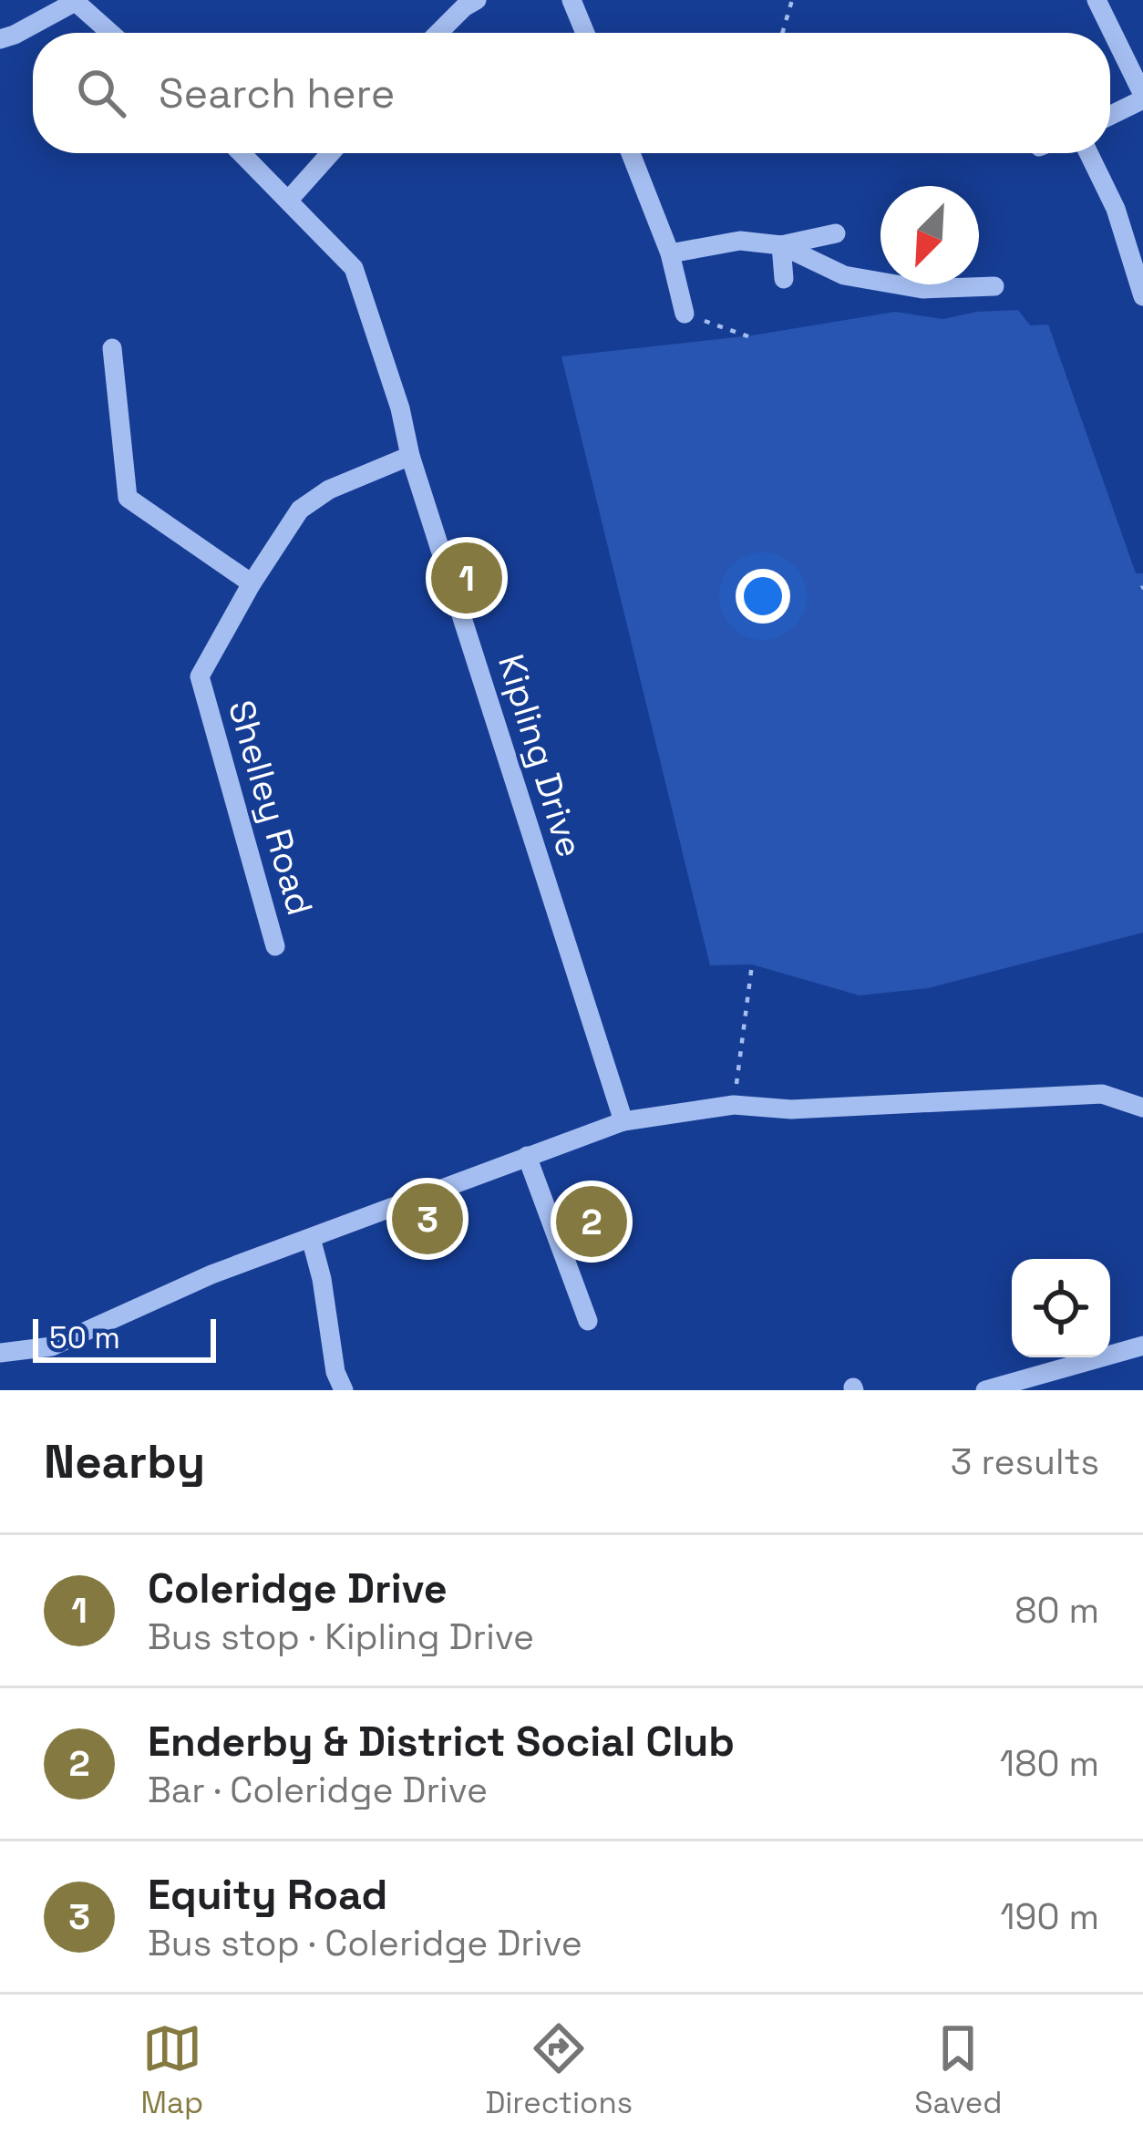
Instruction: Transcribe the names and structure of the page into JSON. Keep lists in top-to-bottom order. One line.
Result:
{"streets":{"street":["Kipling Drive","Shelley Road"]},"crossings":[["Kipling Drive","Shelley Road"]],"scale_bar":"50 m","north":"bottom left","page":{"search":"Search here","pins":["1","3","2"],"scale":"50 m","heading":["Nearby","3 results"],"list":[{"mark":"1","name":"Coleridge Drive","note":"Bus stop · Kipling Drive","value":"80 m"},{"mark":"2","name":"Enderby & District Social Club","note":"Bar · Coleridge Drive","value":"180 m"},{"mark":"3","name":"Equity Road","note":"Bus stop · Coleridge Drive","value":"190 m"}],"nav":["Map","Directions","Saved"]}}
